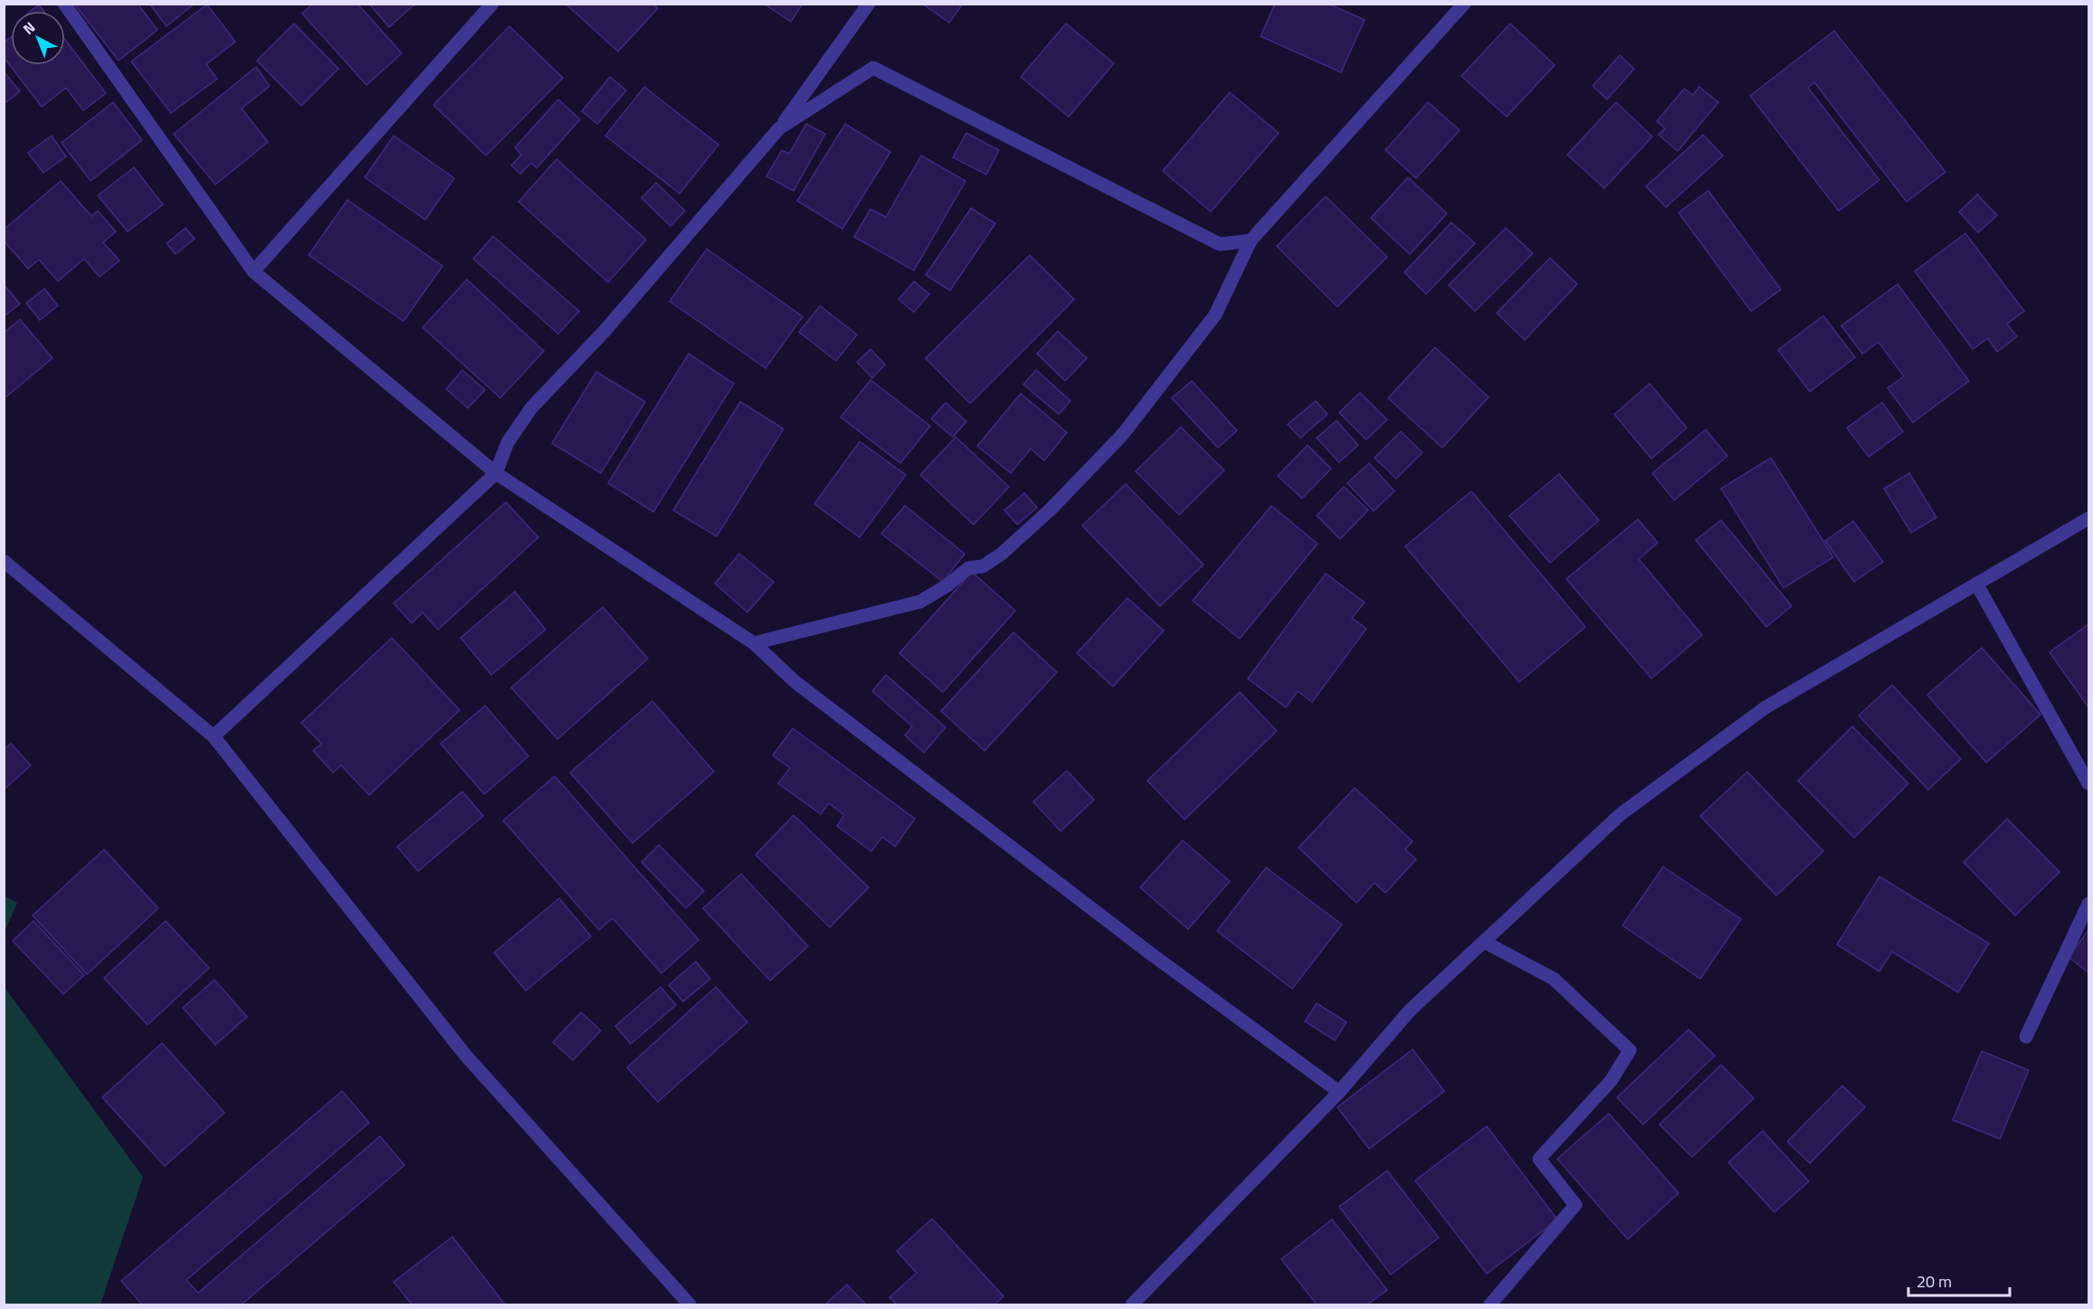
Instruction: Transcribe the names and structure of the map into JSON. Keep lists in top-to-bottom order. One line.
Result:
{"scale_bar":"20 m","north":"top left"}
